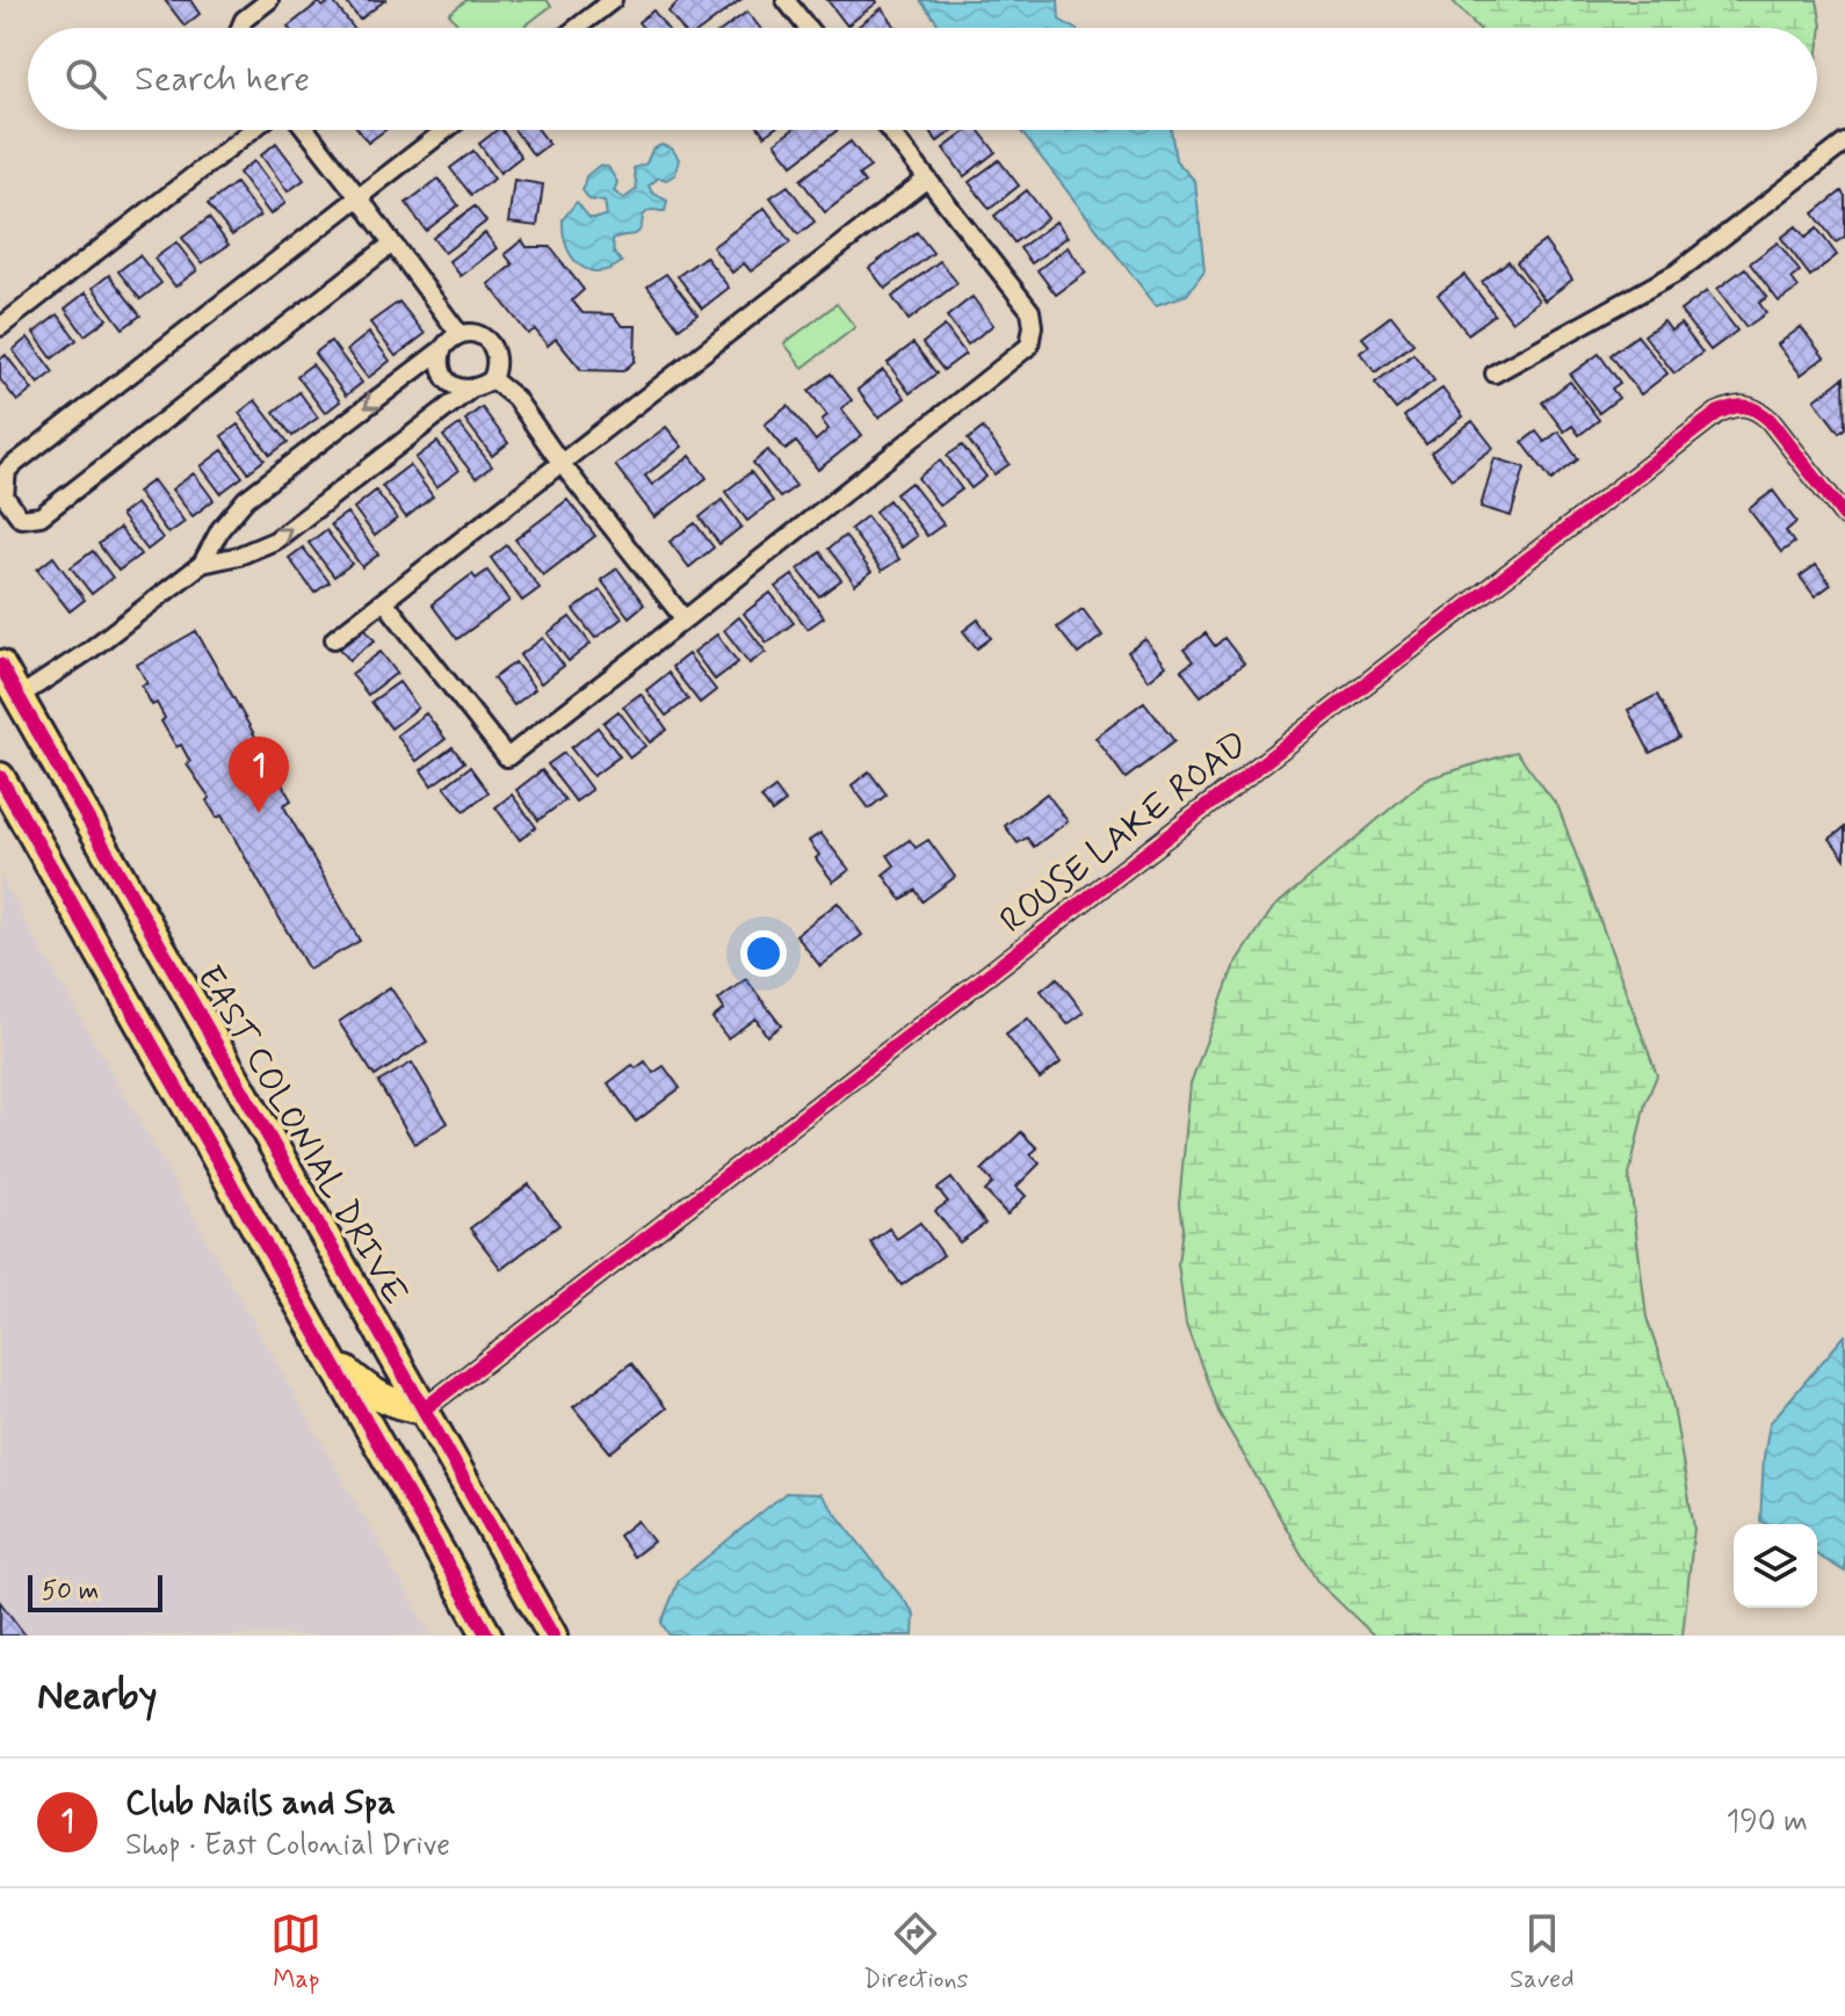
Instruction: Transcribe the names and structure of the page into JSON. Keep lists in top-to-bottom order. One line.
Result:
{"streets":{"highway":["EAST COLONIAL DRIVE"],"street":["ROUSE LAKE ROAD"]},"crossings":[["ROUSE LAKE ROAD","EAST COLONIAL DRIVE"]],"scale_bar":"50 m","page":{"search":"Search here","pins":"1","scale":"50 m","heading":"Nearby","list":[{"mark":"1","name":"Club Nails and Spa","note":"Shop · East Colonial Drive","value":"190 m"}],"nav":["Map","Directions","Saved"]}}
